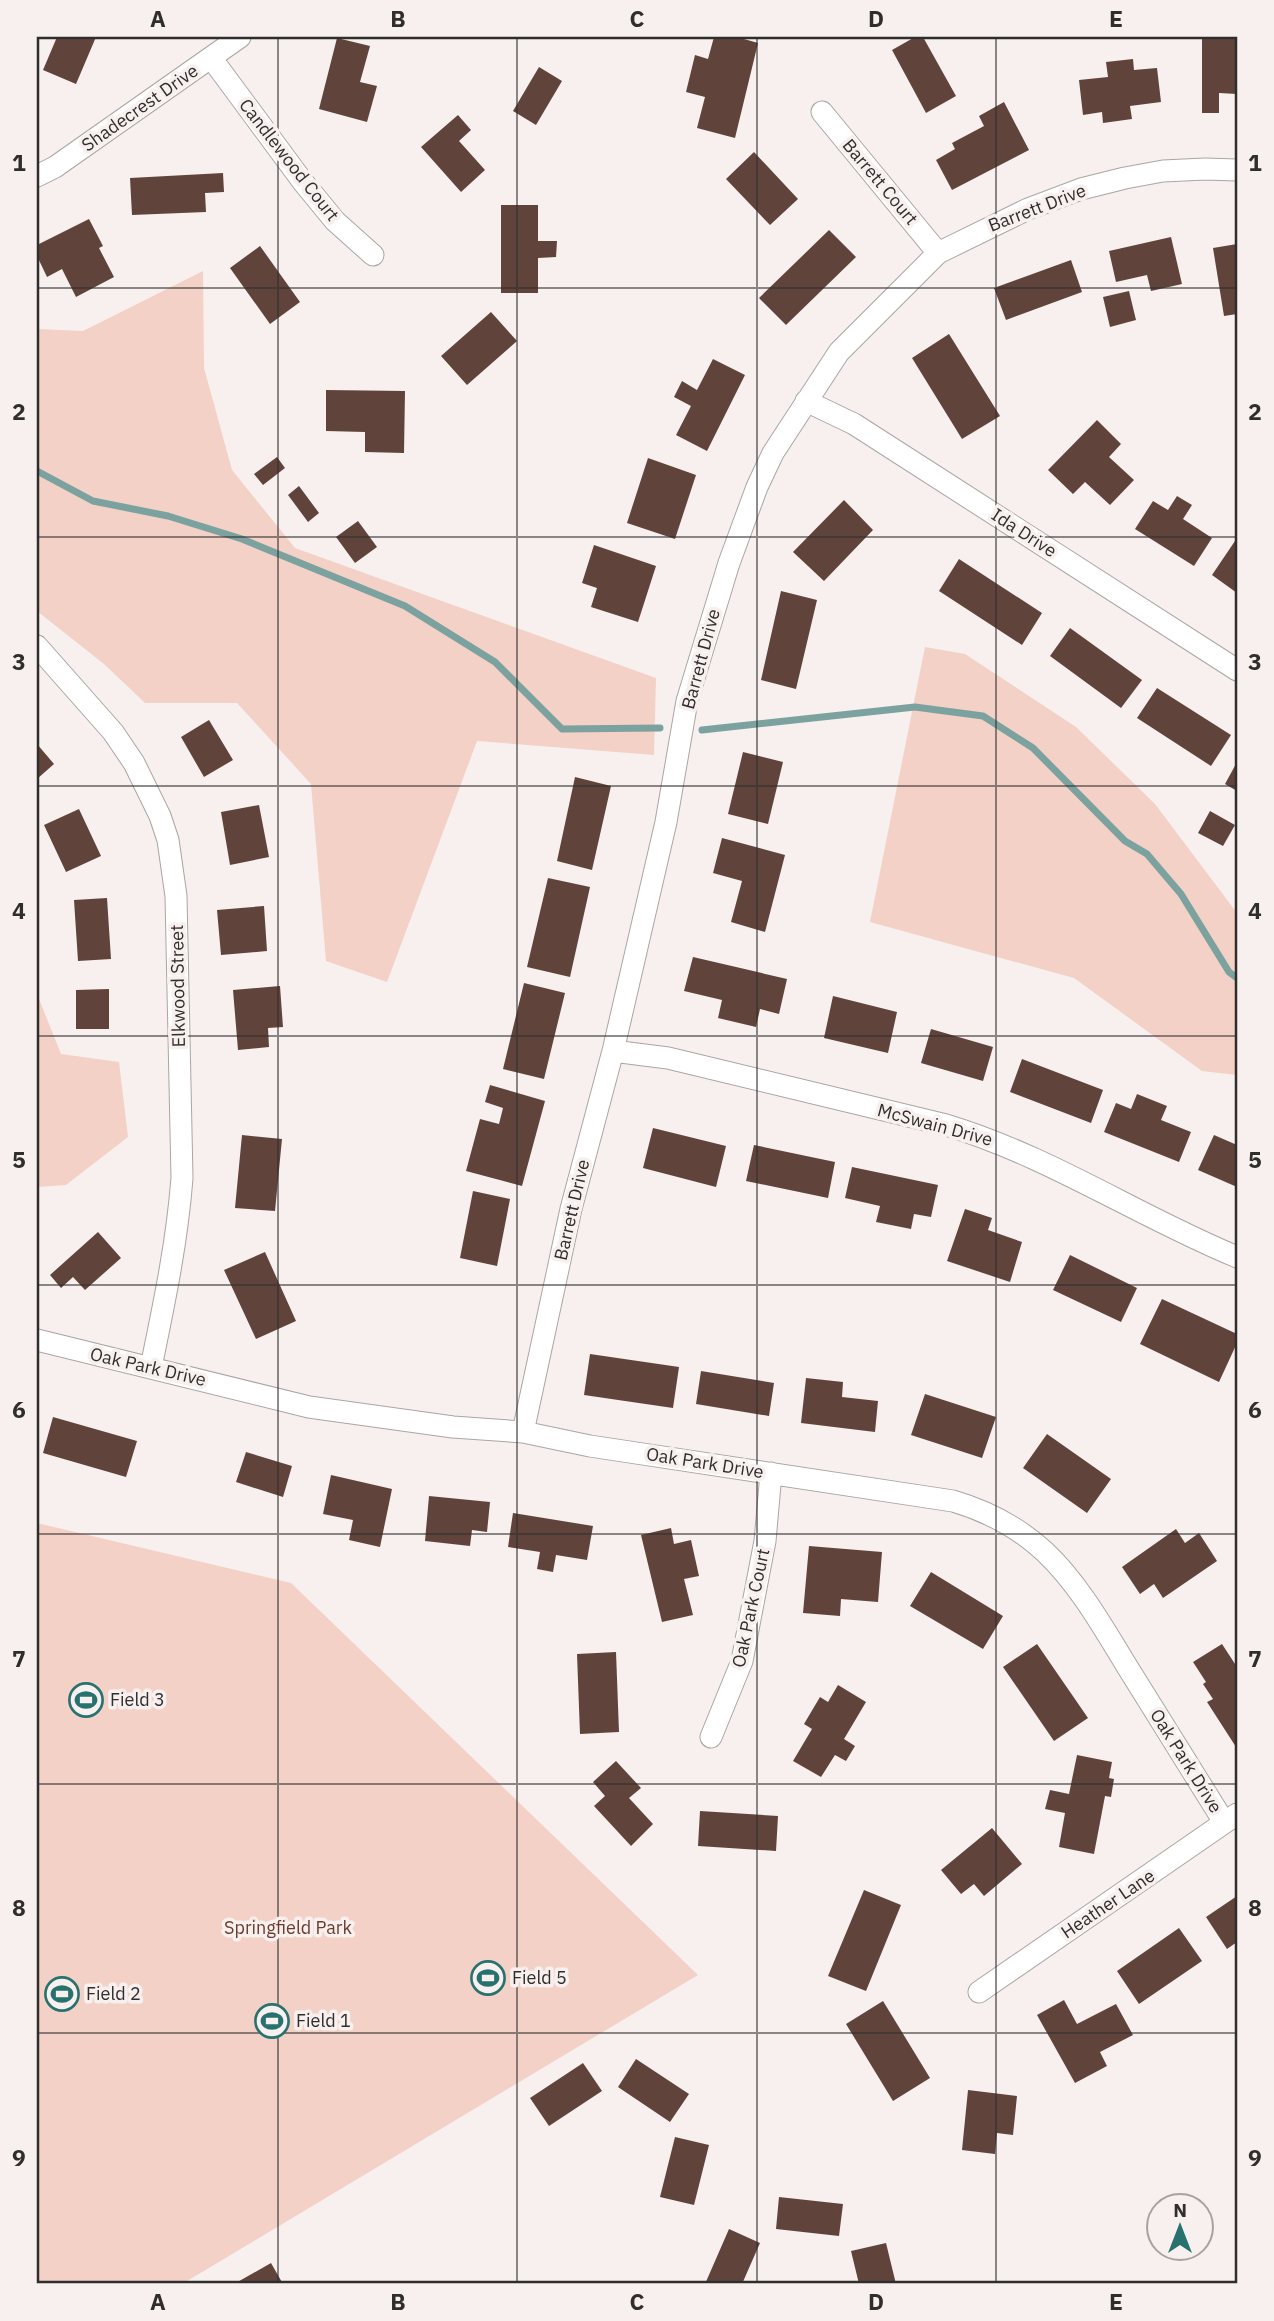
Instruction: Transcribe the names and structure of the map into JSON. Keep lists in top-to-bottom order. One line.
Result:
{"streets":{"street":["Shadecrest Drive","Candlewood Court","Barrett Court","Barrett Drive","Ida Drive","Elkwood Street","McSwain Drive","Oak Park Drive","Oak Park Court","Heather Lane"]},"crossings":[["Shadecrest Drive","Candlewood Court"],["Barrett Court","Barrett Drive"],["Barrett Drive","Ida Drive"],["Barrett Drive","McSwain Drive"],["Barrett Drive","Oak Park Drive"],["Elkwood Street","Oak Park Drive"],["Oak Park Drive","Oak Park Court"],["Oak Park Drive","Heather Lane"]],"parks":["Springfield Park"],"places":{"sports":["Field 3","Field 5","Field 2","Field 1"]},"north":"top","grid":{"columns":["A","B","C","D","E"],"rows":["1","2","3","4","5","6","7","8","9"]}}
